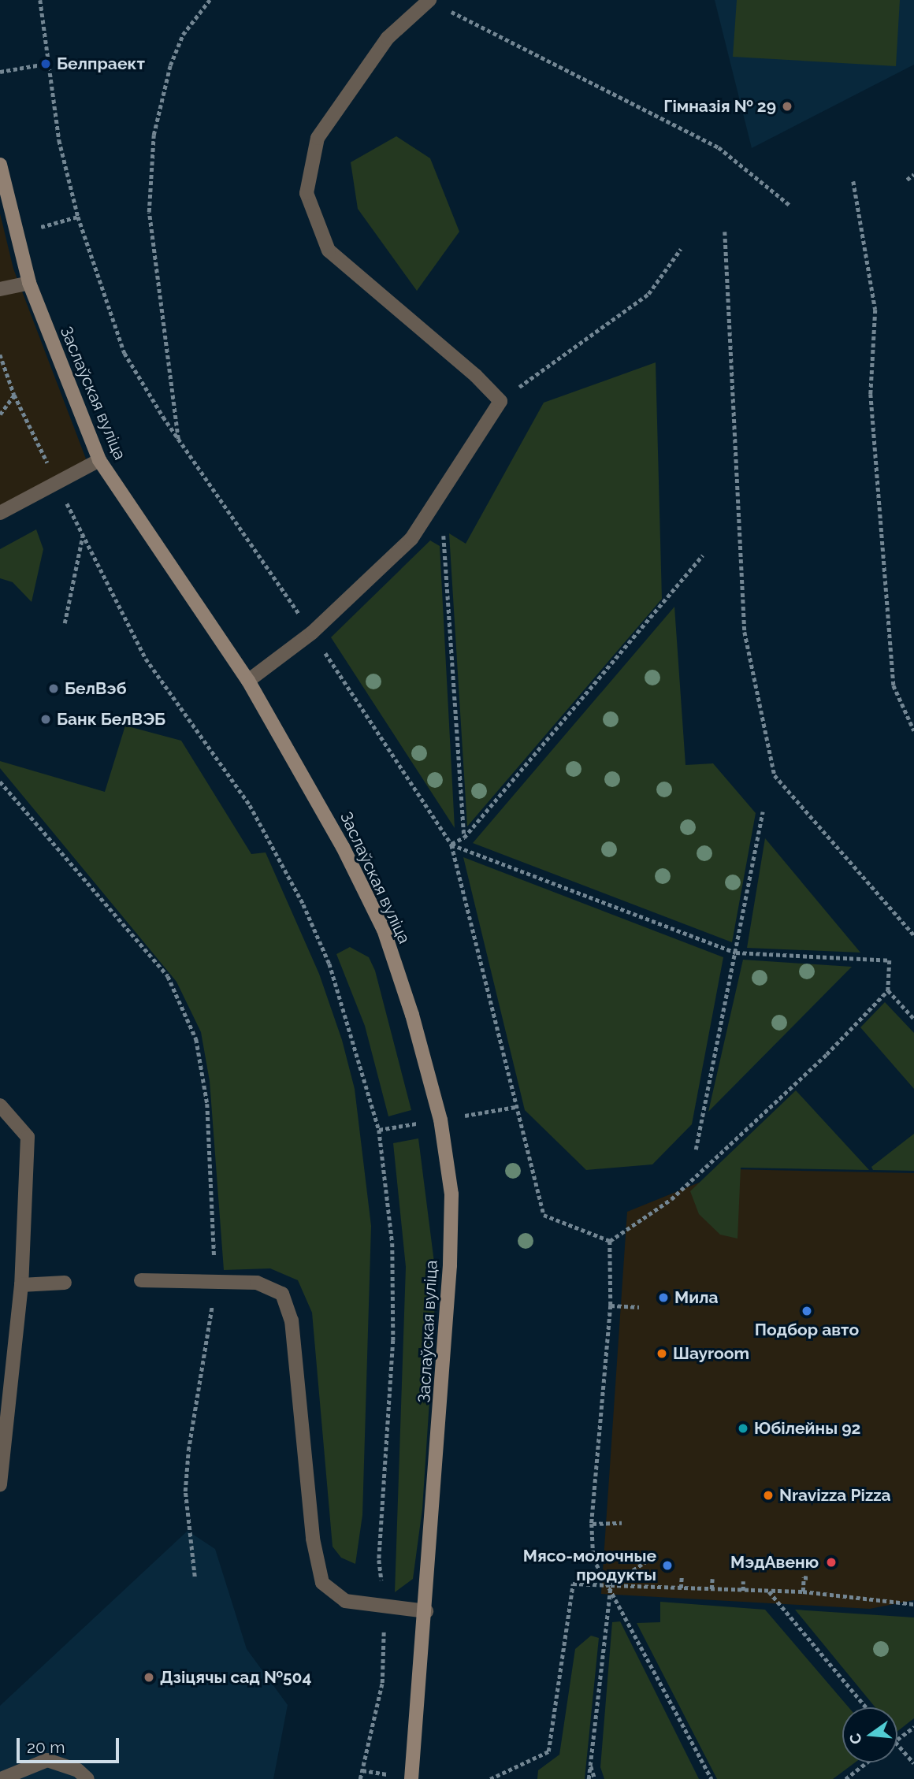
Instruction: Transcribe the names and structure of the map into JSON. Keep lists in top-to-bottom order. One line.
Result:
{"streets":{"main road":["Заслаўская вуліца"]},"places":["Белпраект","Гімназія № 29","БелВэб","Банк БелВЭБ","Мила","Подбор авто","Шауroom","Юбілейны 92","Nravizza Pizza","МэдАвеню","Мясо-молочные продукты","Дзіцячы сад №504"],"scale_bar":"20 m","north":"left"}
